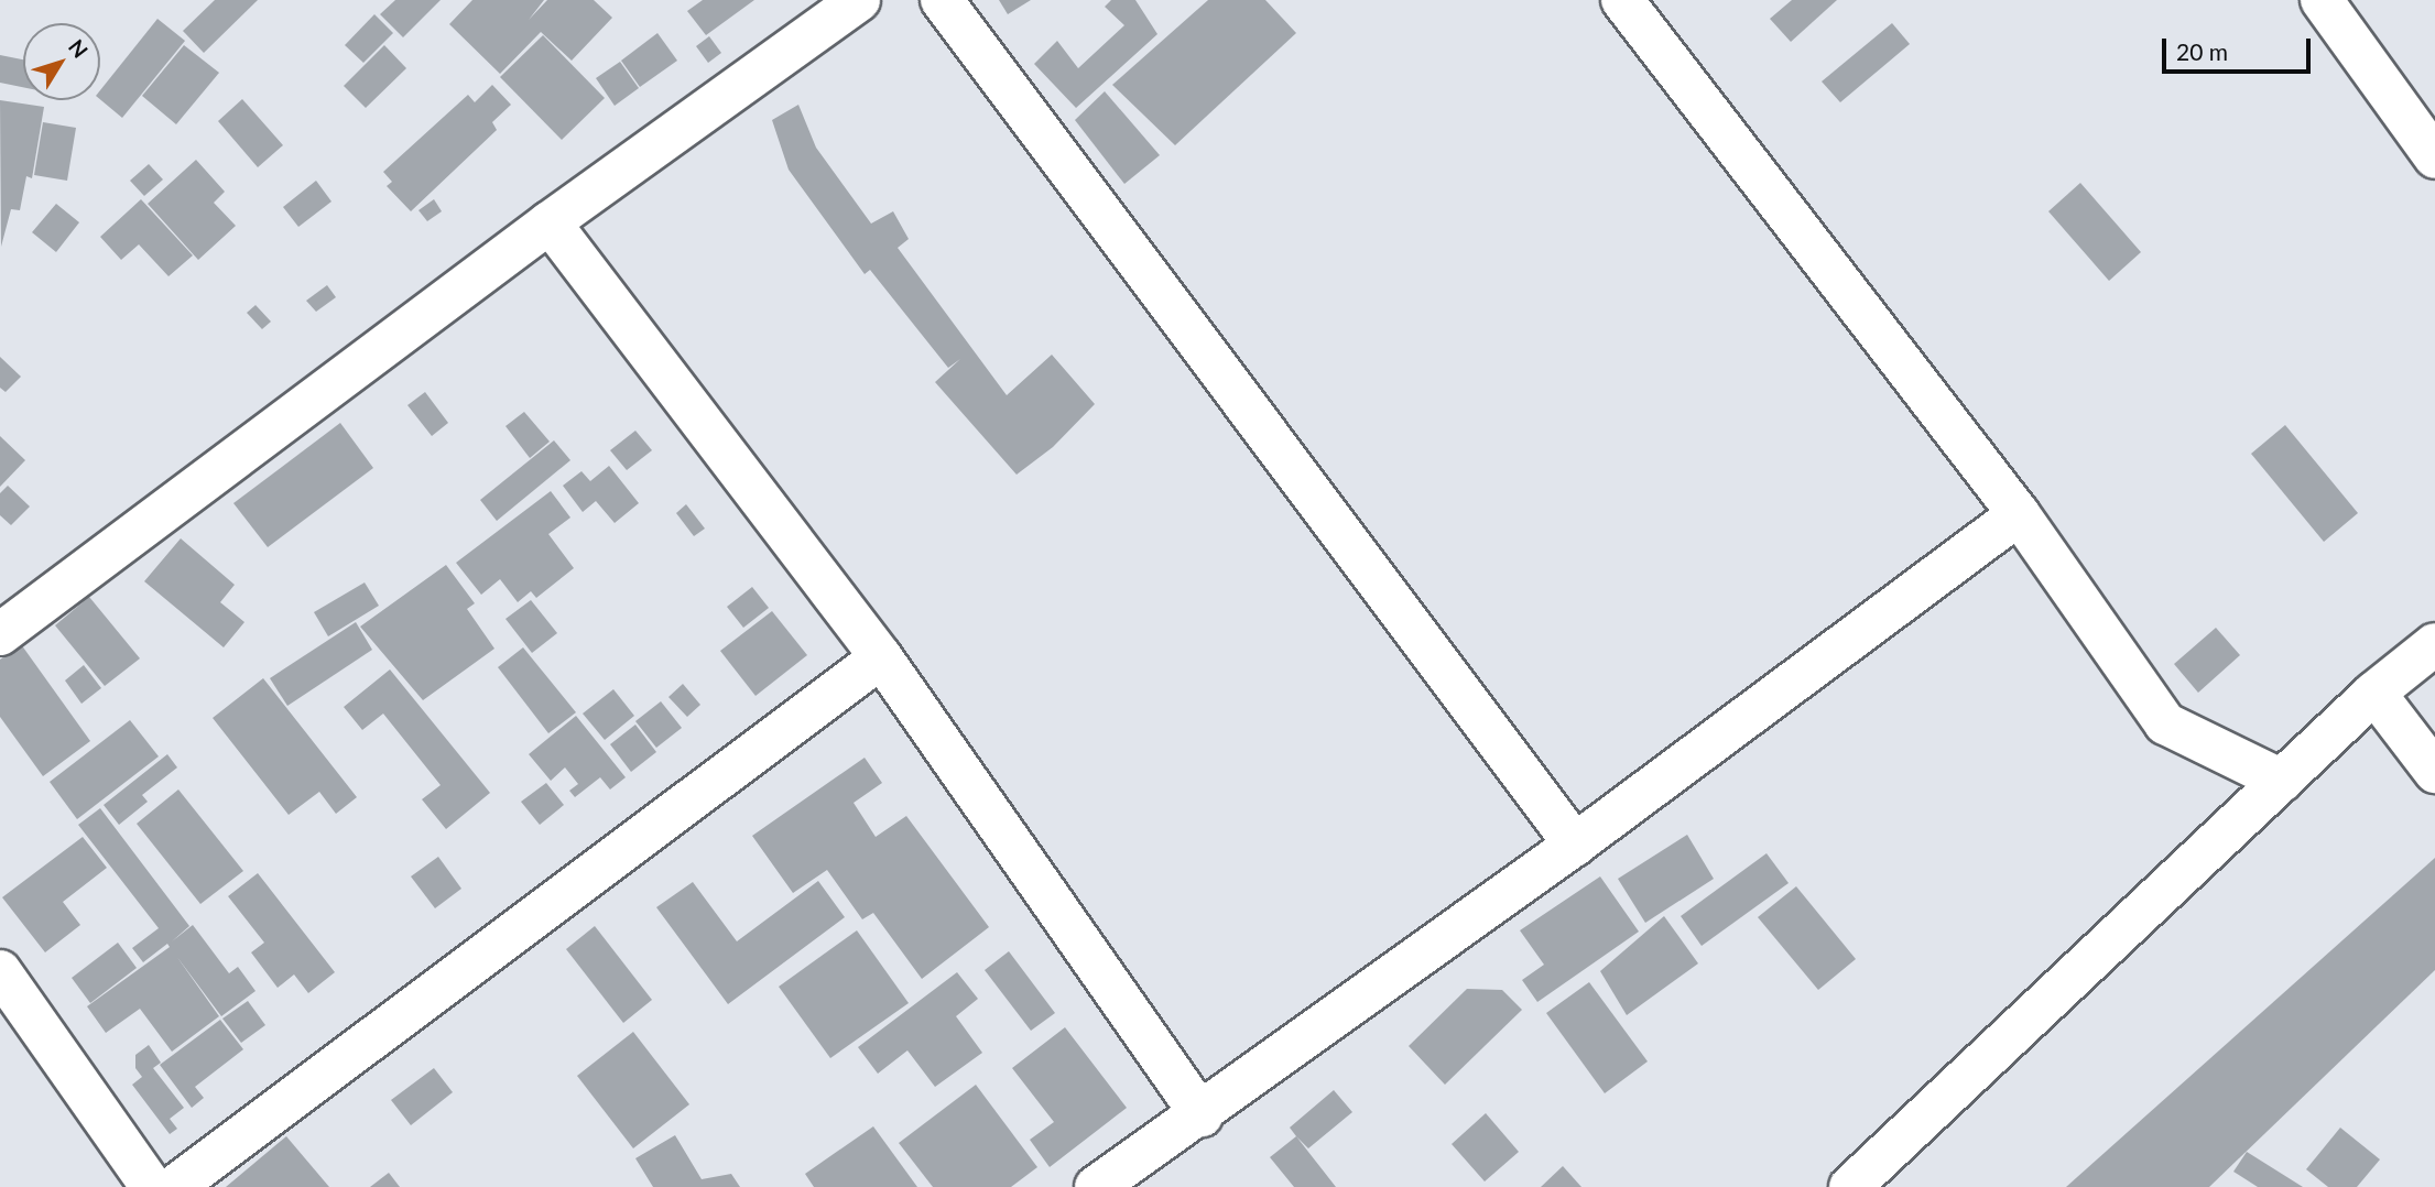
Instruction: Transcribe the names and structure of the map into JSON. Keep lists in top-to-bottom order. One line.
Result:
{"scale_bar":"20 m","north":"top right"}
